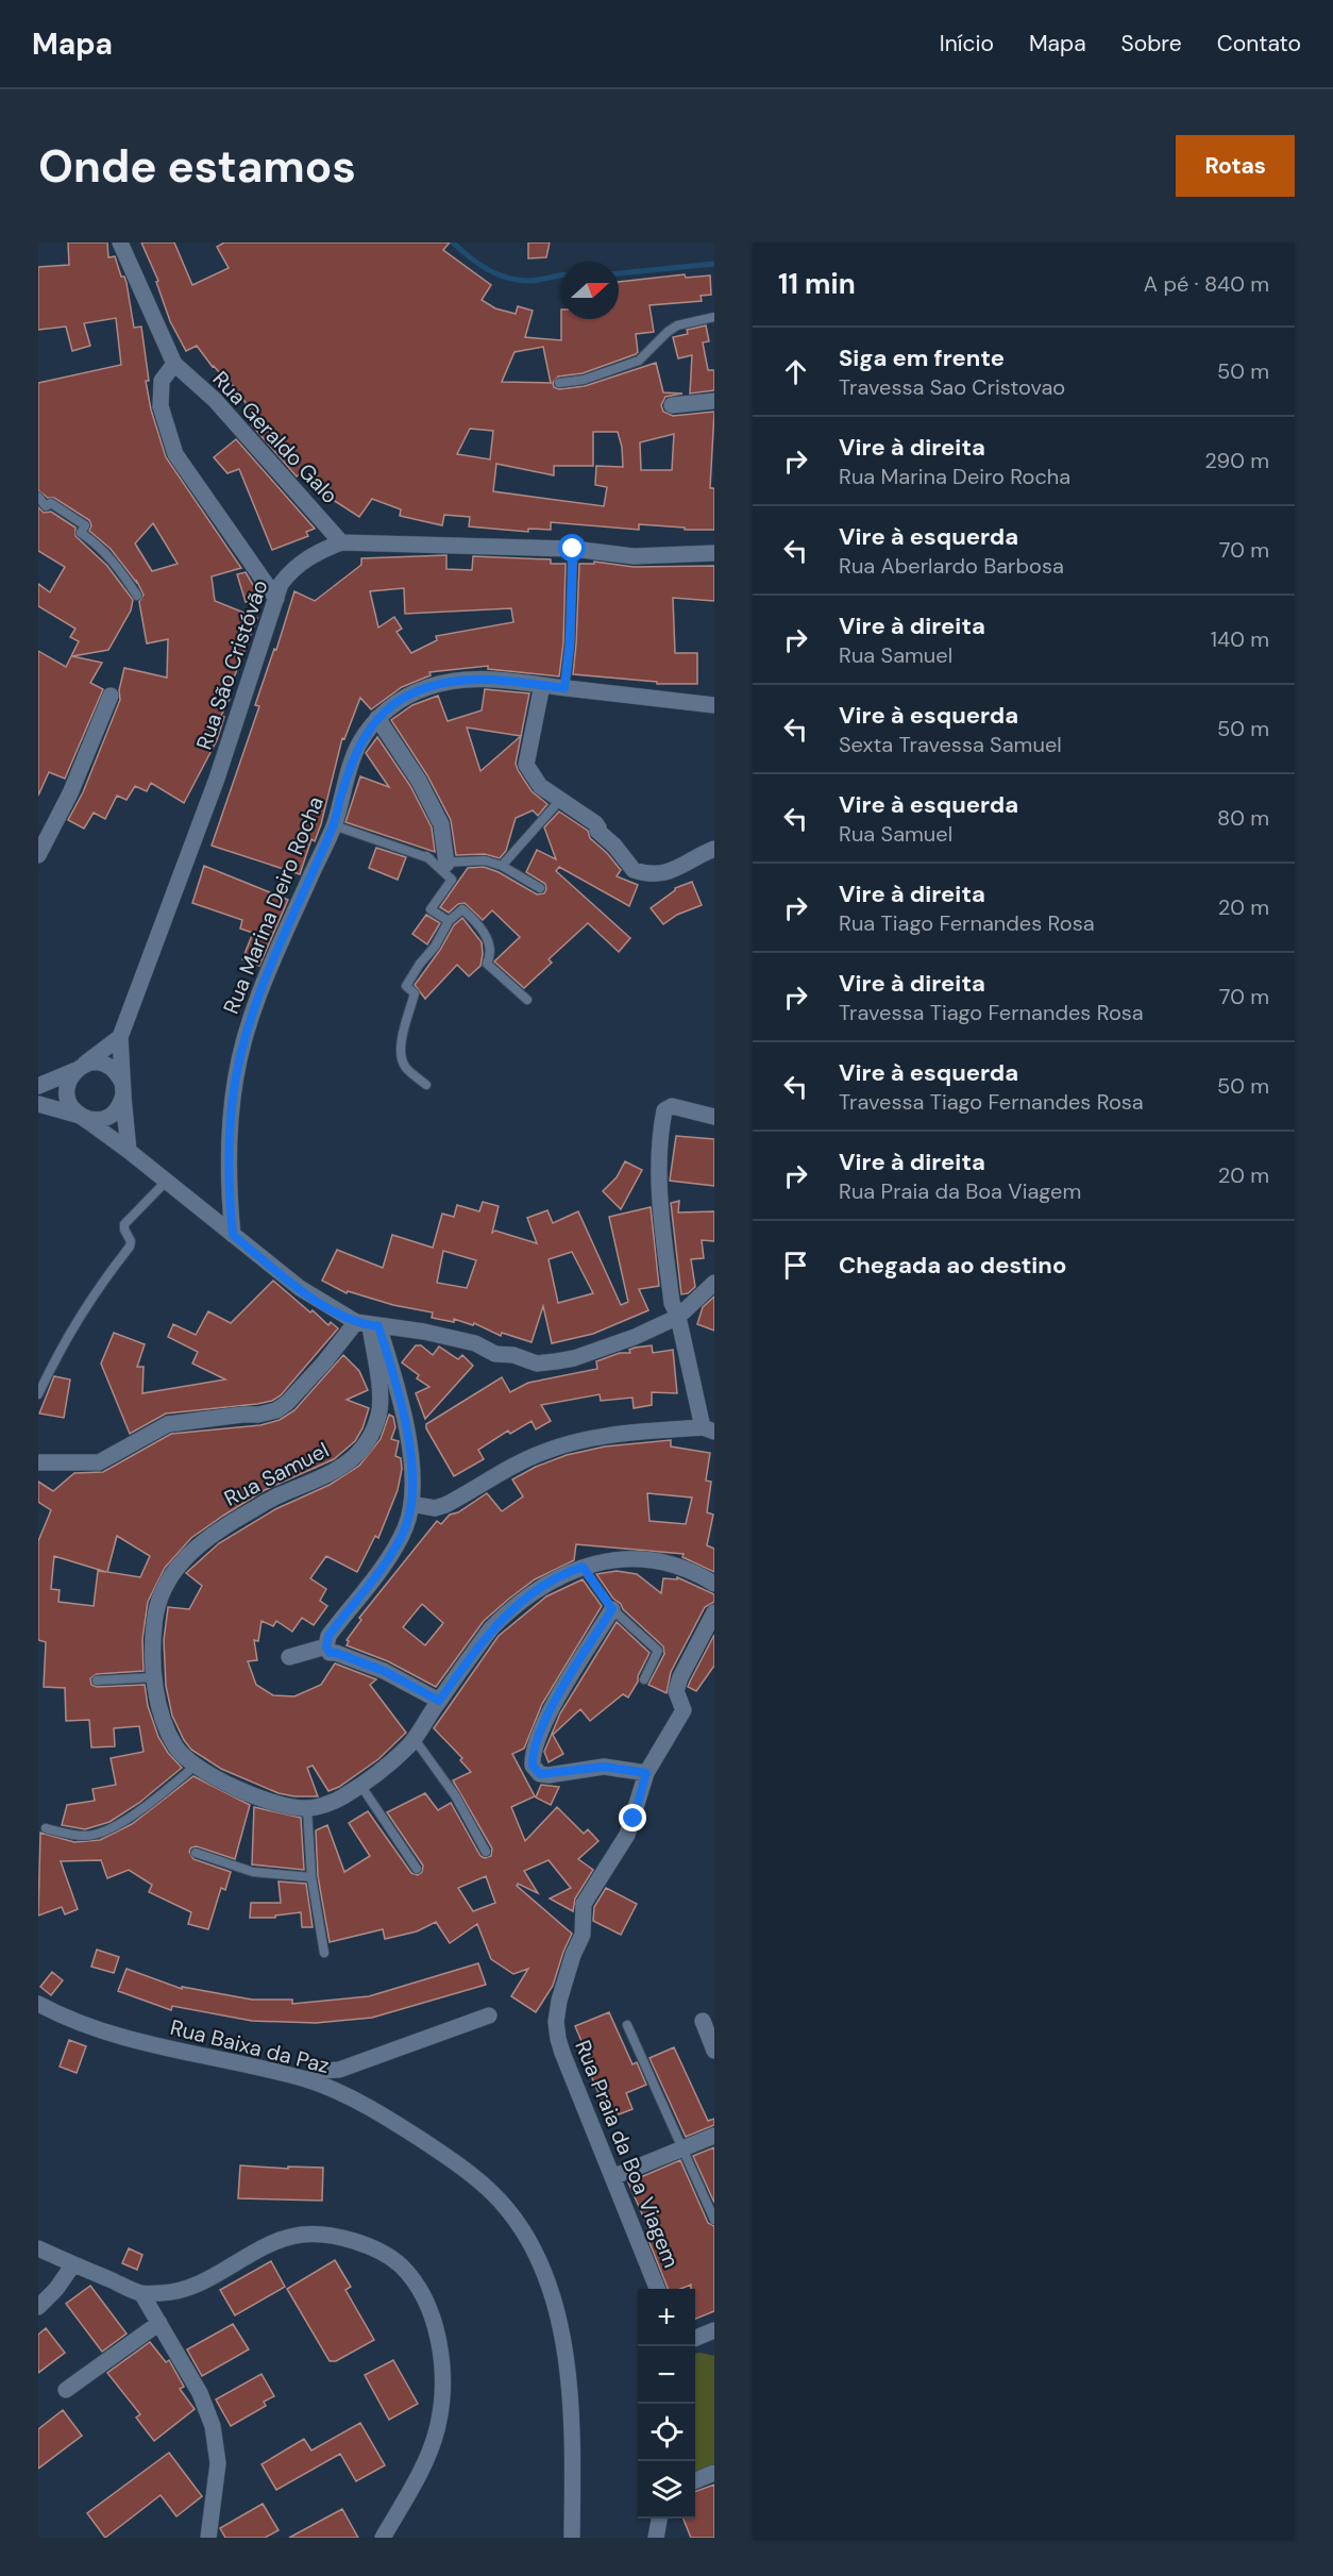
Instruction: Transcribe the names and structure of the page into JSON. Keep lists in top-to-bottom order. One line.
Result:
{"streets":{"street":["Rua Geraldo Galo","Rua São Cristóvão","Rua Marina Deiro Rocha","Rua Samuel","Rua Baixa da Paz","Rua Praia da Boa Viagem"]},"crossings":[["Rua Geraldo Galo","Rua São Cristóvão"]],"north":"right","page":{"header":"Mapa","nav":["Início","Mapa","Sobre","Contato"],"buttons":"Rotas","title":"Onde estamos","heading":["11 min","A pé · 840 m"],"list":[["Siga em frente","Travessa Sao Cristovao","50 m"],["Vire à direita","Rua Marina Deiro Rocha","290 m"],["Vire à esquerda","Rua Aberlardo Barbosa","70 m"],["Vire à direita","Rua Samuel","140 m"],["Vire à esquerda","Sexta Travessa Samuel","50 m"],["Vire à esquerda","Rua Samuel","80 m"],["Vire à direita","Rua Tiago Fernandes Rosa","20 m"],["Vire à direita","Travessa Tiago Fernandes Rosa","70 m"],["Vire à esquerda","Travessa Tiago Fernandes Rosa","50 m"],["Vire à direita","Rua Praia da Boa Viagem","20 m"],"Chegada ao destino"],"map_buttons":["+","−"]}}
